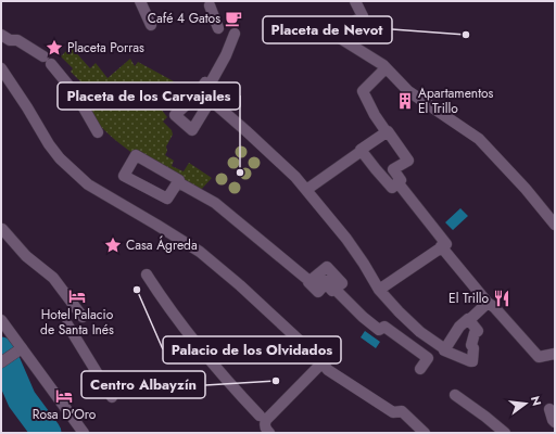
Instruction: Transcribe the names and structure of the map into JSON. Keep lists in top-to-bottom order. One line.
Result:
{"places":{"cafe":["Café 4 Gatos"],"other":["Placeta de Nevot","Placeta de los Carvajales","Palacio de los Olvidados","Centro Albayzín"],"place":["Placeta Porras","Casa Ágreda"],"building":["Apartamentos El Trillo"],"hotel":["Hotel Palacio de Santa Inés","Rosa D'Oro"],"restaurant":["El Trillo"]},"north":"right"}
